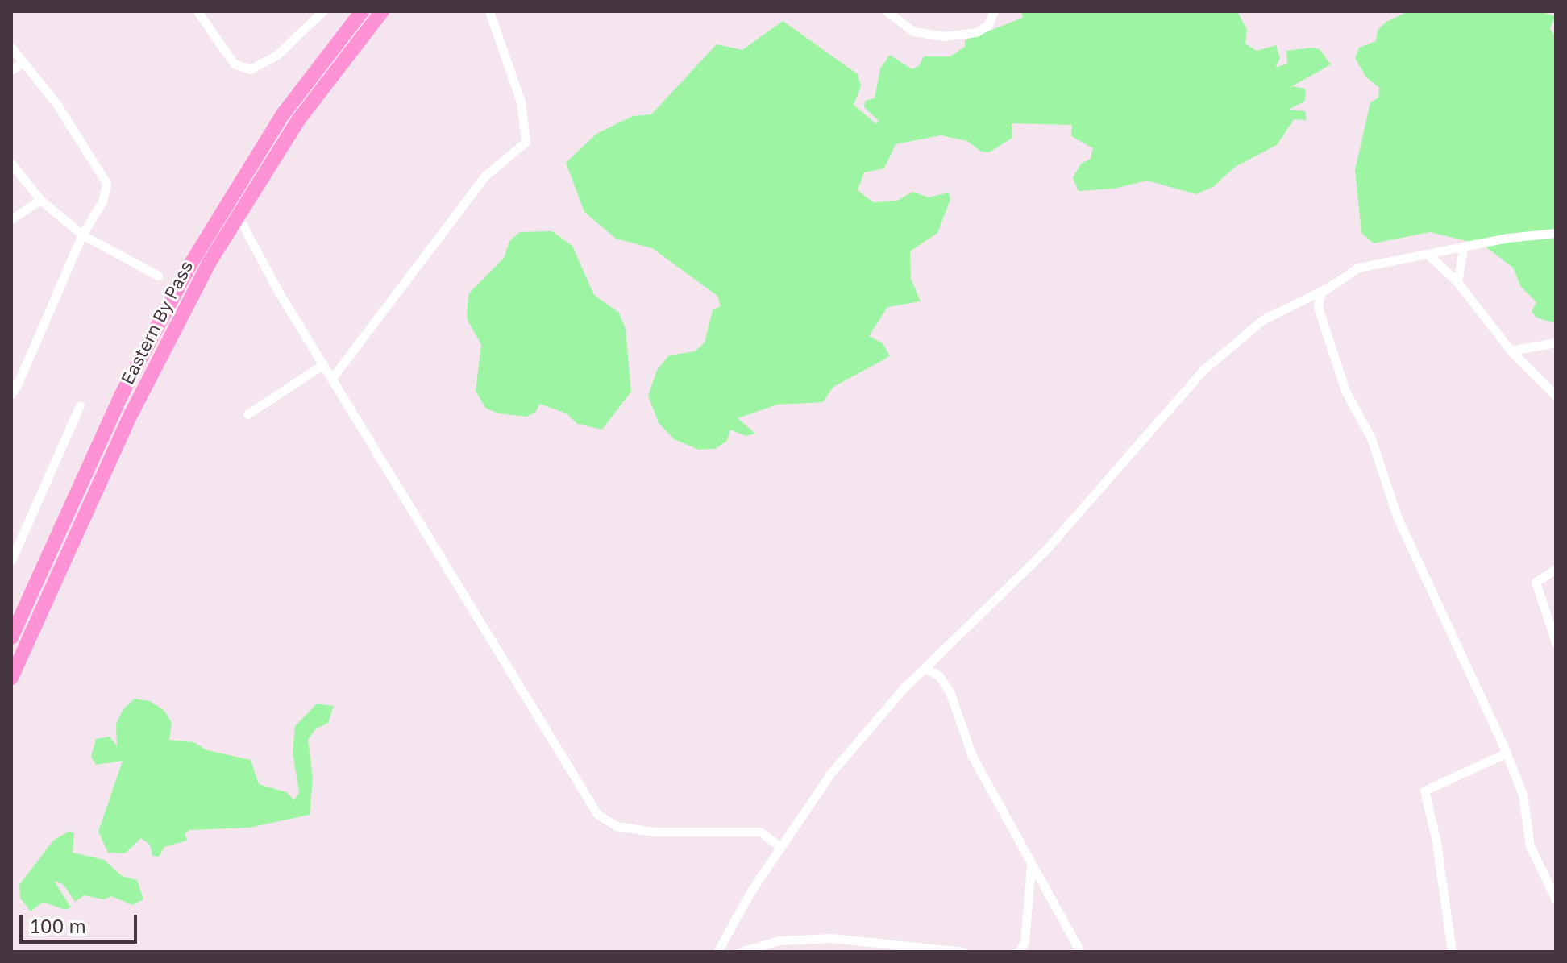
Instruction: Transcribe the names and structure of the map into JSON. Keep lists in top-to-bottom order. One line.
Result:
{"streets":{"main road":["Eastern By Pass"]},"scale_bar":"100 m"}
